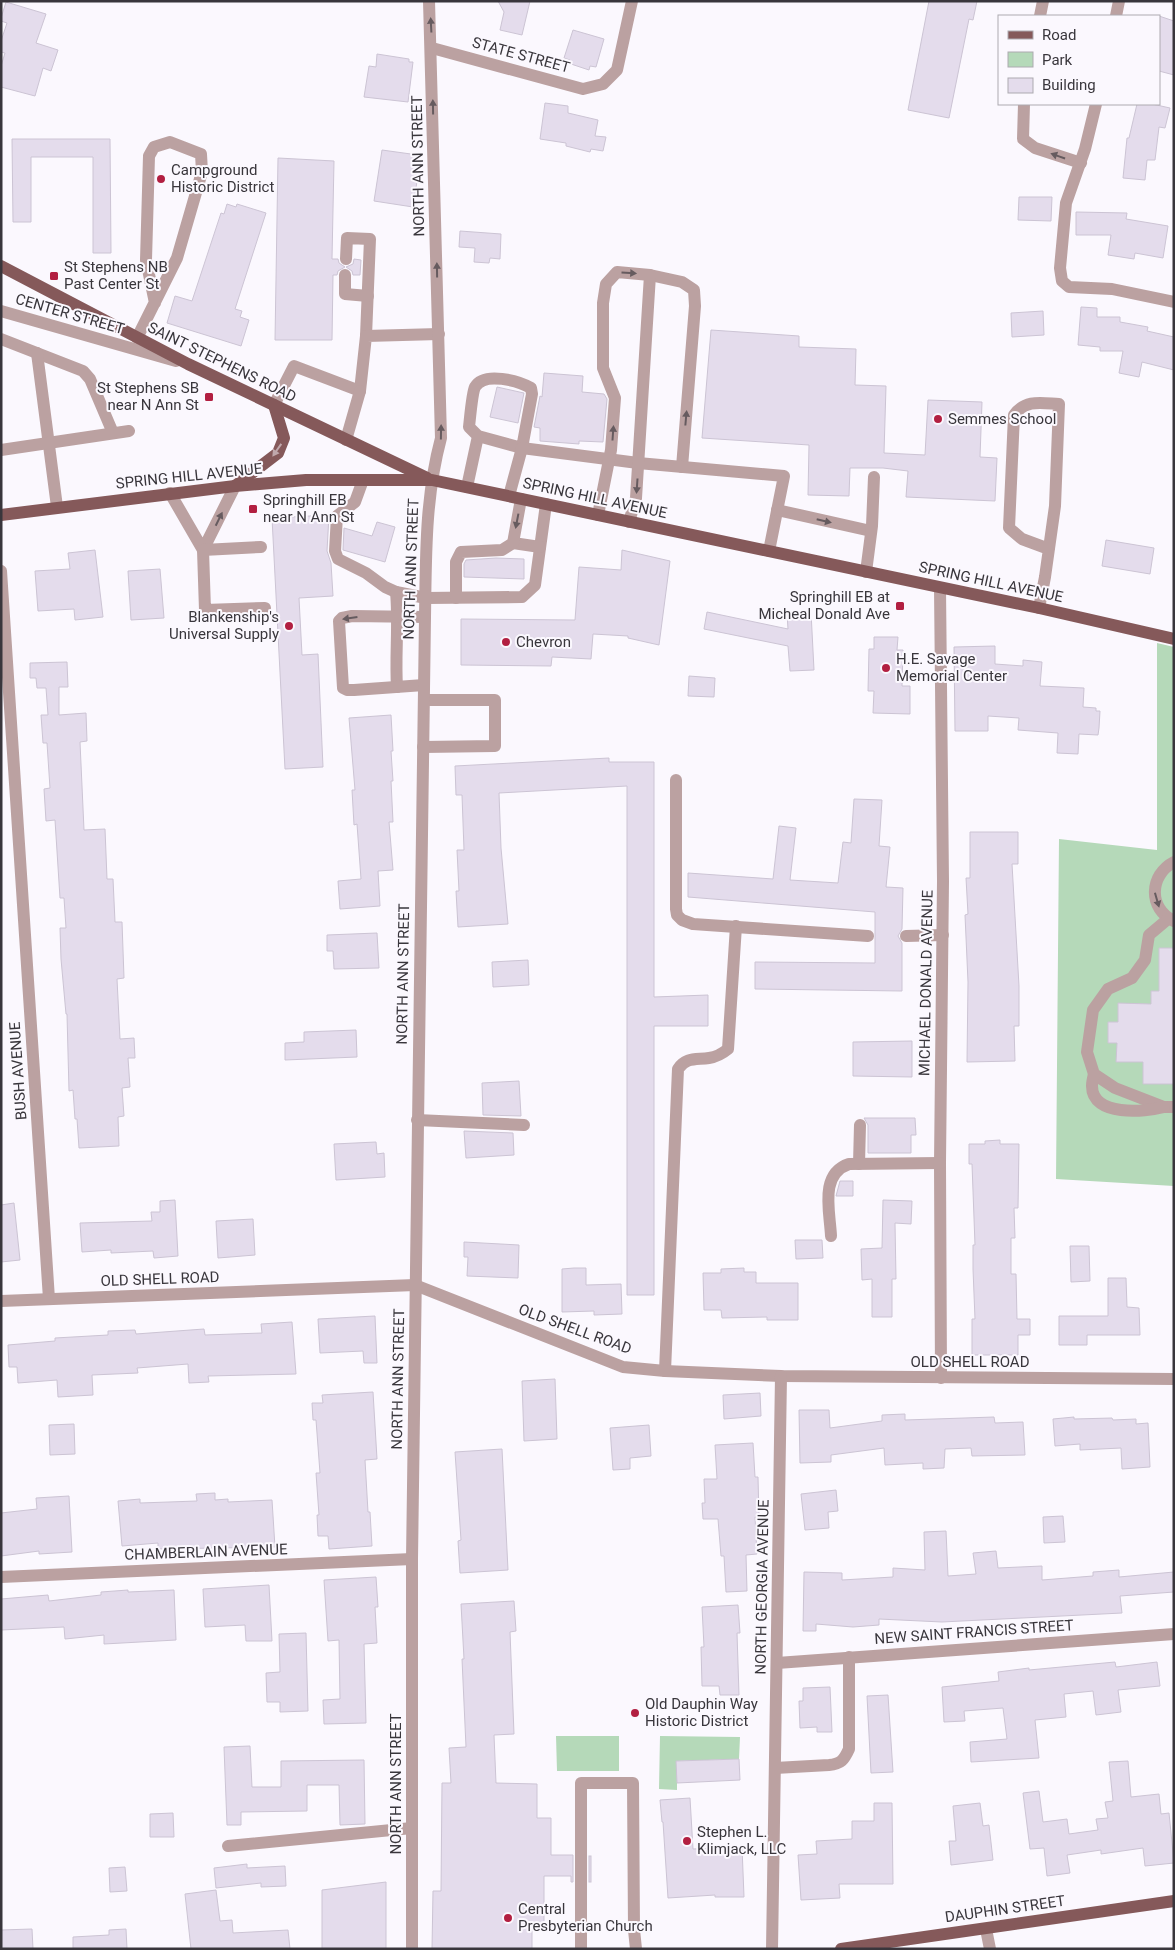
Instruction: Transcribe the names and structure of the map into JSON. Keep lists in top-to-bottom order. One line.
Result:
{"streets":{"main road":["SAINT STEPHENS ROAD","SPRING HILL AVENUE","DAUPHIN STREET"],"street":["STATE STREET","NORTH ANN STREET","CENTER STREET","MICHAEL DONALD AVENUE","BUSH AVENUE","OLD SHELL ROAD","CHAMBERLAIN AVENUE","NORTH GEORGIA AVENUE","NEW SAINT FRANCIS STREET"]},"crossings":[["STATE STREET","NORTH ANN STREET"],["NORTH ANN STREET","SAINT STEPHENS ROAD"],["NORTH ANN STREET","SPRING HILL AVENUE"],["NORTH ANN STREET","OLD SHELL ROAD"],["NORTH ANN STREET","CHAMBERLAIN AVENUE"],["CENTER STREET","SAINT STEPHENS ROAD"],["SAINT STEPHENS ROAD","SPRING HILL AVENUE"],["SPRING HILL AVENUE","MICHAEL DONALD AVENUE"],["MICHAEL DONALD AVENUE","OLD SHELL ROAD"],["BUSH AVENUE","OLD SHELL ROAD"],["OLD SHELL ROAD","NORTH GEORGIA AVENUE"],["NORTH GEORGIA AVENUE","NEW SAINT FRANCIS STREET"]],"places":{"other":["Campground Historic District","Semmes School","Blankenship's Universal Supply","Chevron","H.E. Savage Memorial Center","Old Dauphin Way Historic District","Stephen L. Klimjack, LLC","Central Presbyterian Church"],"transit":["St Stephens NB Past Center St","St Stephens SB near N Ann St","Springhill EB near N Ann St","Springhill EB at Micheal Donald Ave"]},"legend":["Road","Park","Building"]}
